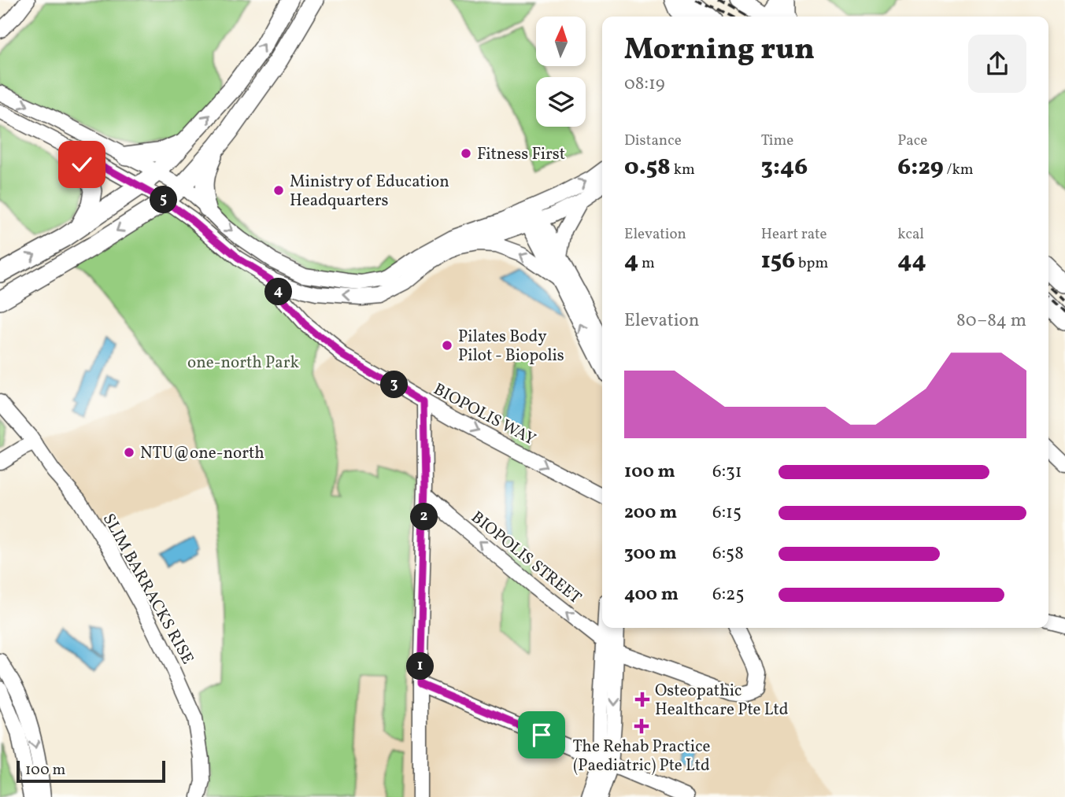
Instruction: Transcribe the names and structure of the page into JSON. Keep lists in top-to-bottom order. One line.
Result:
{"streets":{"street":["BIOPOLIS WAY","BIOPOLIS STREET","SLIM BARRACKS RISE"]},"one_way":["BIOPOLIS WAY","BIOPOLIS STREET"],"parks":["one-north Park"],"places":{"other":["Fitness First","Ministry of Education Headquarters","Pilates Body Pilot - Biopolis","NTU@one-north"],"health":["Osteopathic Healthcare Pte Ltd","The Rehab Practice (Paediatric) Pte Ltd"]},"scale_bar":"100 m","north":"top","page":{"heading":["Morning run","08:19"],"stats":[["Distance","0.58 km"],["Time","3:46"],["Pace","6:29 /km"],["Elevation","4 m"],["Heart rate","156 bpm"],["kcal","44"]],"pins":["5","4","3","2","1"],"chart":["Elevation","80–84 m"],"list":[{"name":"100 m","note":"6:31"},{"name":"200 m","note":"6:15"},{"name":"300 m","note":"6:58"},{"name":"400 m","note":"6:25"}],"scale":"100 m"}}
